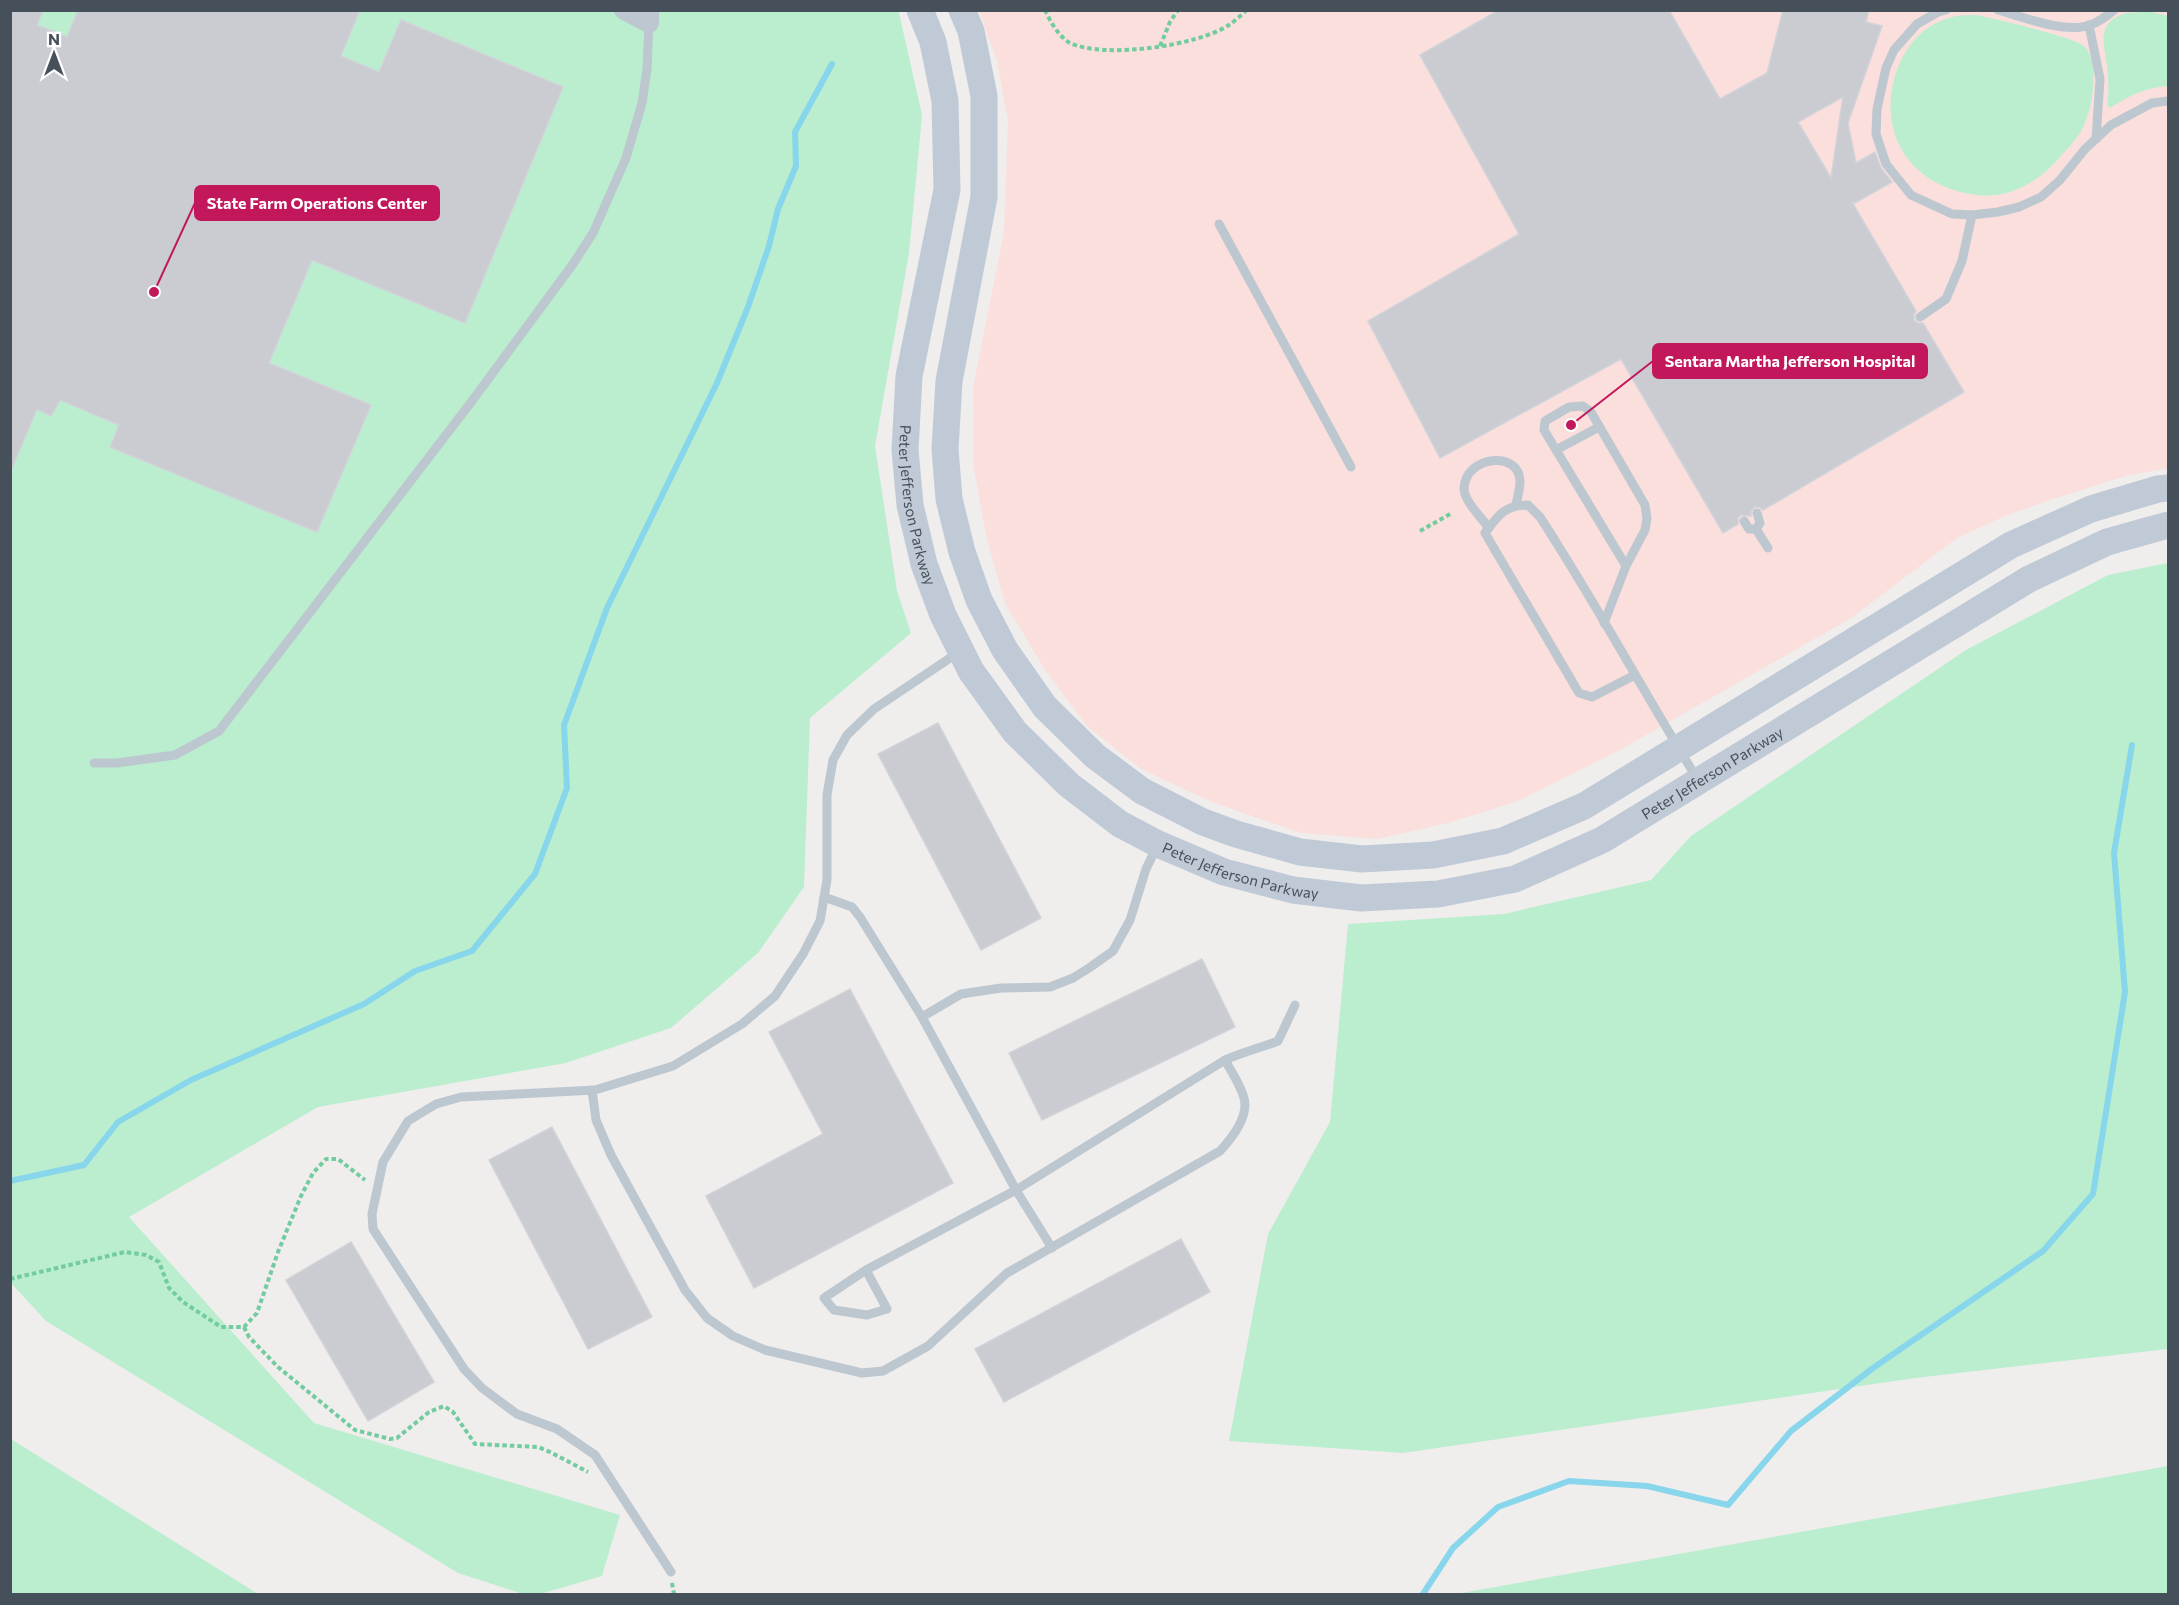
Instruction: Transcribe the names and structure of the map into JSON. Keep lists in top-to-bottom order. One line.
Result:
{"streets":{"street":["Peter Jefferson Parkway"]},"places":["State Farm Operations Center","Sentara Martha Jefferson Hospital"],"north":"top"}
